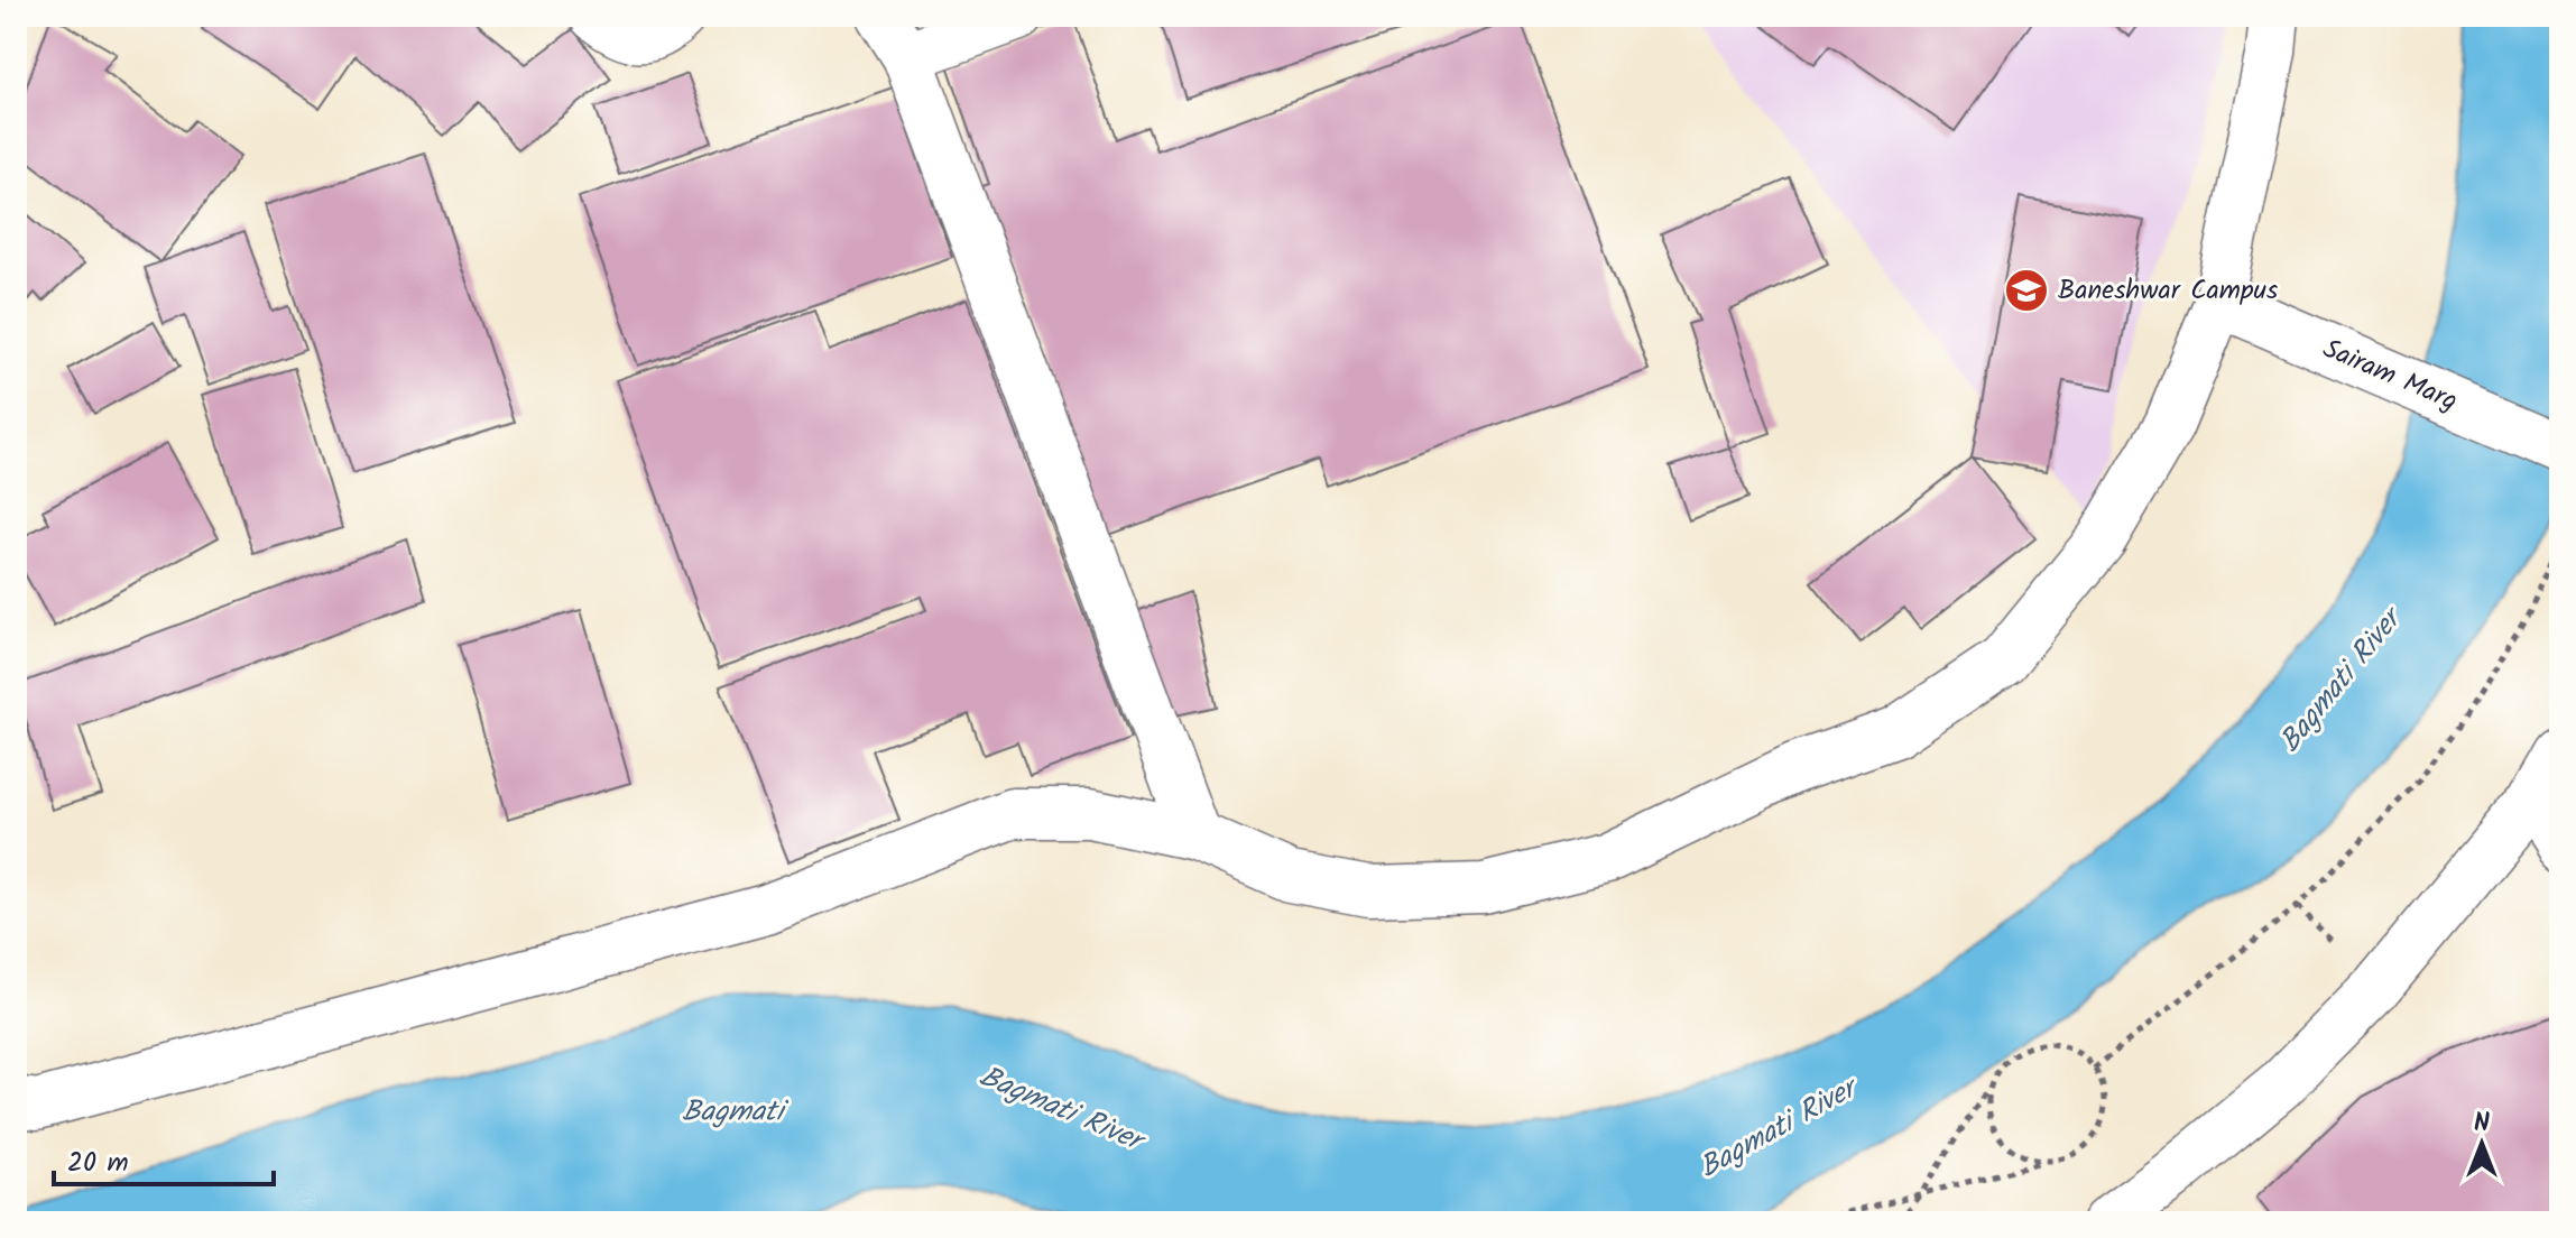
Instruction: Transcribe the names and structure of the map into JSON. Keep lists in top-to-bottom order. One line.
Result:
{"streets":{"street":["Sairam Marg"]},"water":["Bagmati River","Bagmati"],"places":{"school or university":["Baneshwar Campus"]},"scale_bar":"20 m","north":"top"}
